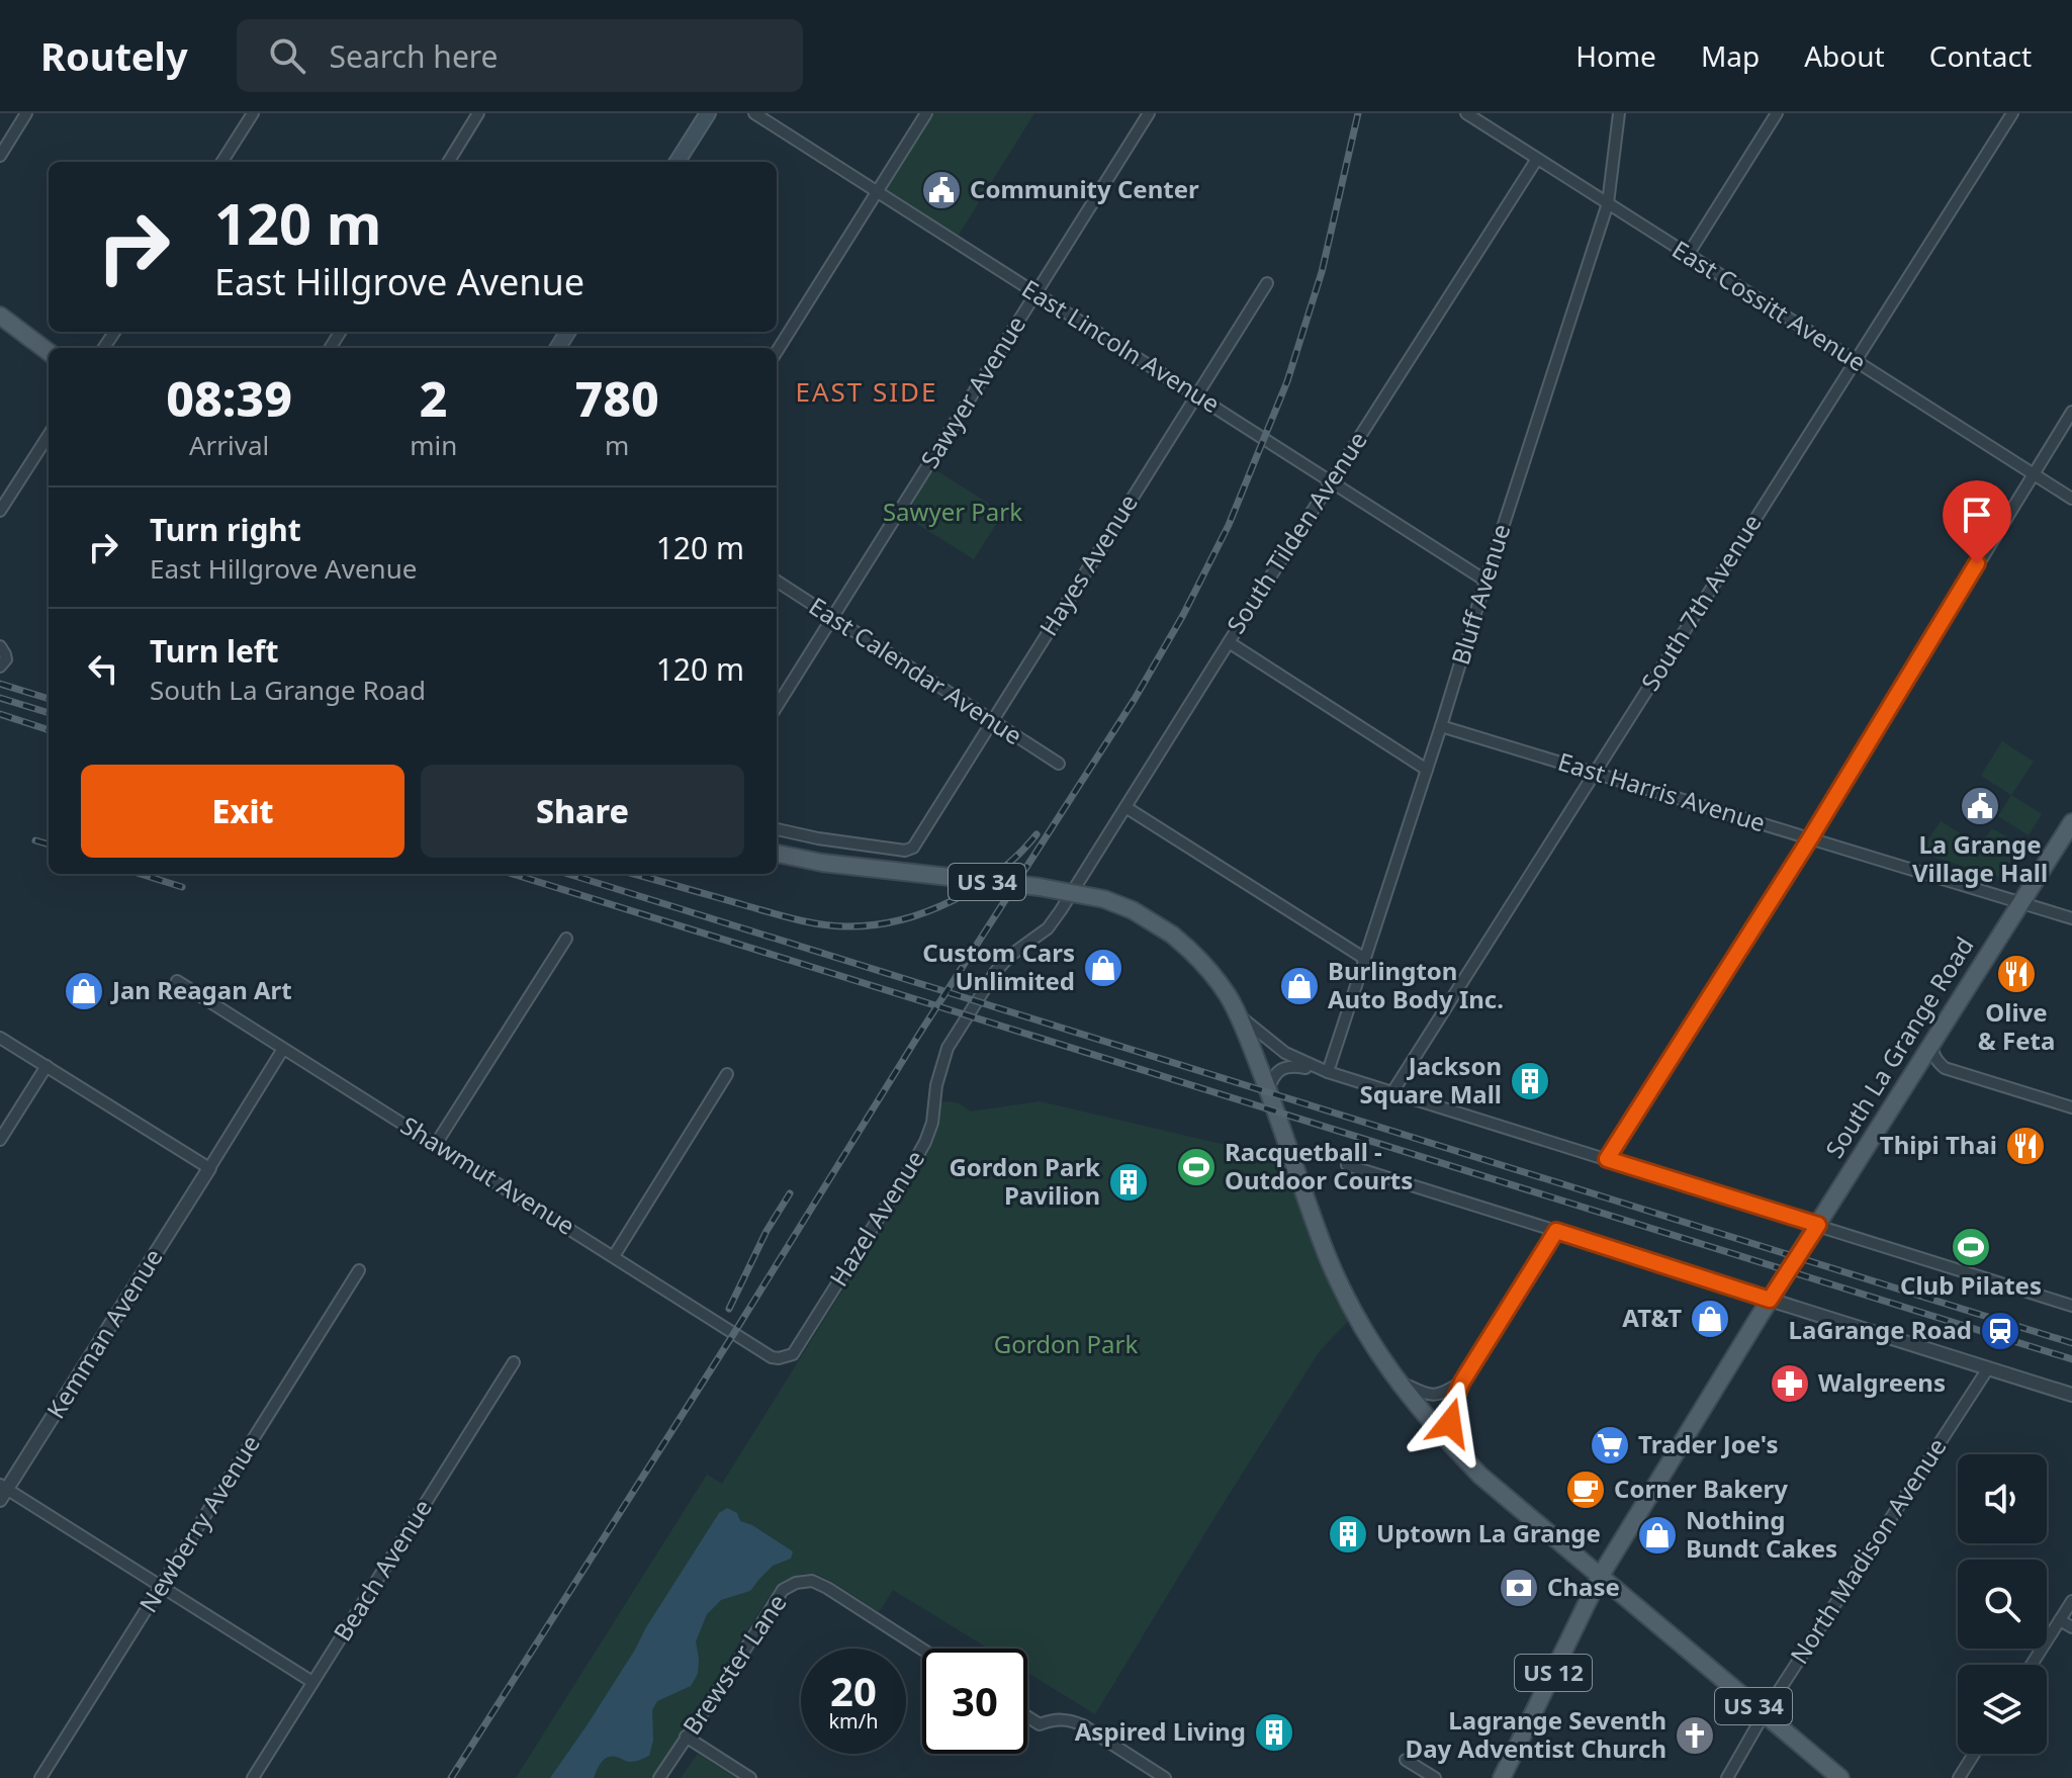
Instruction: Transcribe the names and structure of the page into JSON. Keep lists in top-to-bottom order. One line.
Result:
{"streets":{"main road":["US 34","South La Grange Road","US 12"],"street":["East Cossitt Avenue","East Lincoln Avenue","Sawyer Avenue","South Tilden Avenue","Hayes Avenue","Bluff Avenue","South 7th Avenue","East Calendar Avenue","East Harris Avenue","Shawmut Avenue","Hazel Avenue","Kemman Avenue","Newberry Avenue","North Madison Avenue","Beach Avenue","Brewster Lane"]},"crossings":[["East Cossitt Avenue","South Tilden Avenue"],["East Cossitt Avenue","Bluff Avenue"],["East Cossitt Avenue","South 7th Avenue"],["East Lincoln Avenue","Sawyer Avenue"],["East Lincoln Avenue","South Tilden Avenue"],["East Lincoln Avenue","Hayes Avenue"],["East Lincoln Avenue","Bluff Avenue"],["Sawyer Avenue","East Calendar Avenue"],["South Tilden Avenue","Hazel Avenue"],["Hayes Avenue","East Calendar Avenue"],["Bluff Avenue","East Harris Avenue"],["South 7th Avenue","East Harris Avenue"],["East Harris Avenue","South La Grange Road"],["US 34","North Madison Avenue"],["US 34","US 12"],["South La Grange Road","US 12"],["Shawmut Avenue","Hazel Avenue"]],"districts":["EAST SIDE"],"parks":["Sawyer Park","Gordon Park"],"places":{"public building":["Community Center","La Grange Village Hall"],"shop":["Custom Cars Unlimited","Burlington Auto Body Inc.","Jan Reagan Art","AT&T","Nothing Bundt Cakes"],"restaurant":["Olive & Feta","Thipi Thai"],"building":["Jackson Square Mall","Gordon Park Pavilion","Uptown La Grange","Aspired Living"],"sports":["Racquetball - Outdoor Courts","Club Pilates"],"station":["LaGrange Road"],"pharmacy":["Walgreens"],"supermarket":["Trader Joe's"],"cafe":["Corner Bakery"],"bank":["Chase"],"church":["Lagrange Seventh Day Adventist Church"]},"page":{"header":"Routely","search":"Search here","nav":["Home","Map","About","Contact"],"turn":["120 m","East Hillgrove Avenue"],"eta":["08:39","Arrival","2","min","780","m"],"list":[{"name":"Turn right","note":"East Hillgrove Avenue","value":"120 m"},{"name":"Turn left","note":"South La Grange Road","value":"120 m"}],"buttons":["Exit","Share"],"speed":"20 km/h","limit":"30"}}
